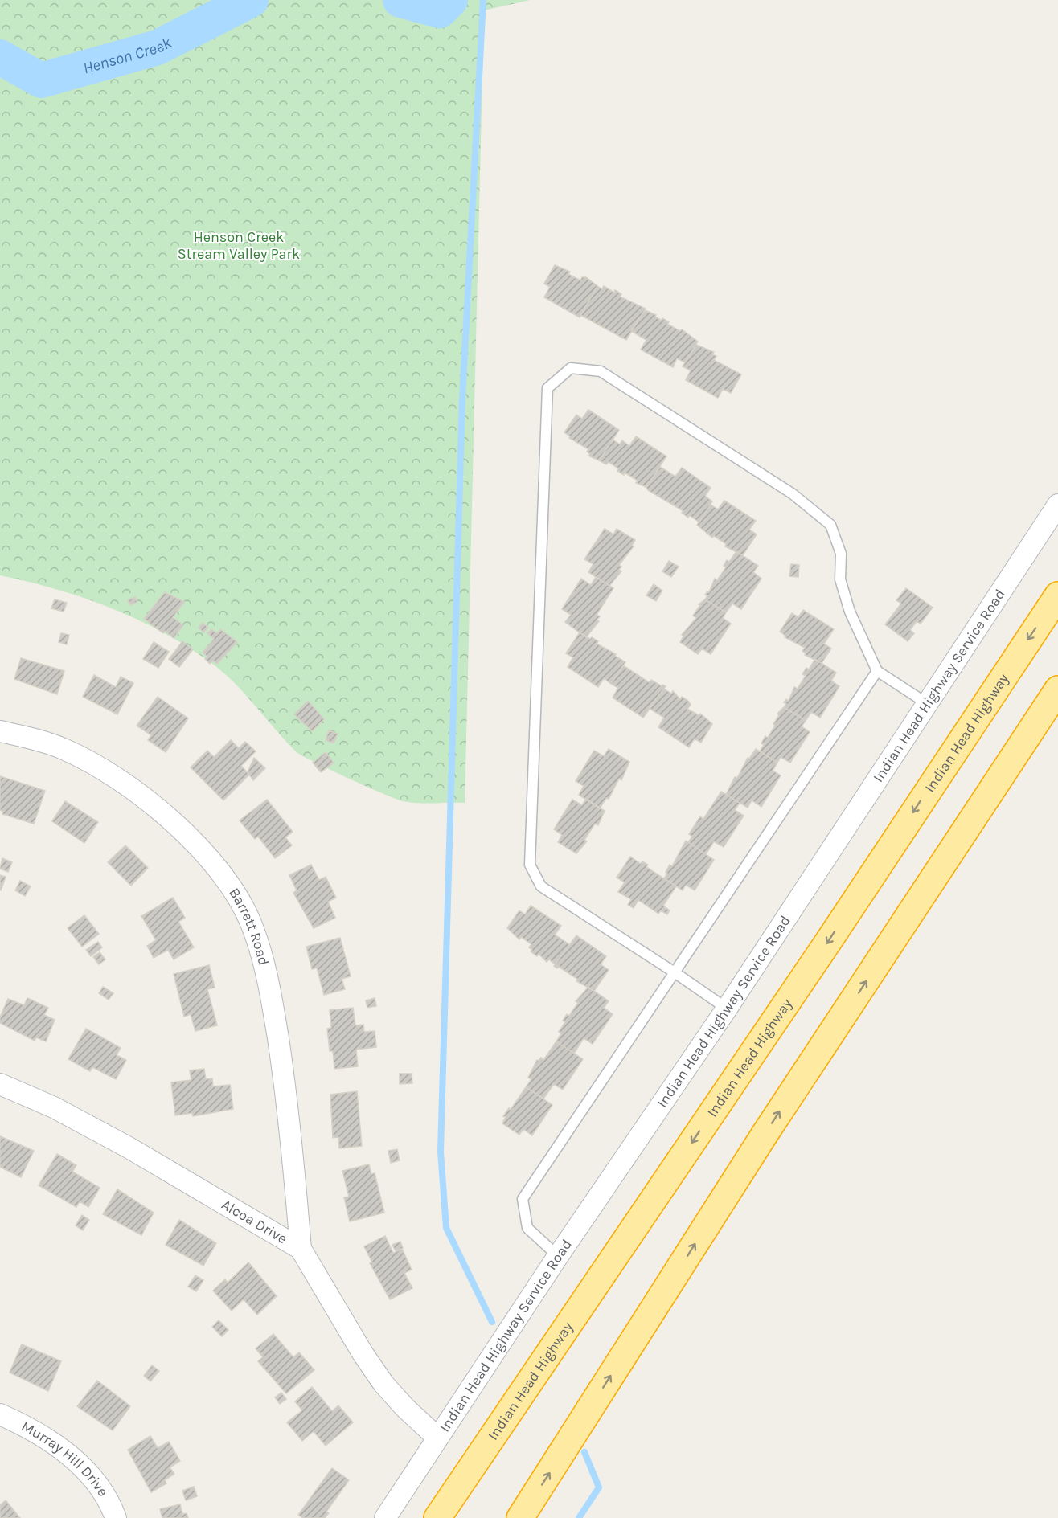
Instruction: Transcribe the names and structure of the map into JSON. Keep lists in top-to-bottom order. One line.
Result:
{"streets":{"highway":["Indian Head Highway"],"street":["Indian Head Highway Service Road","Barrett Road","Alcoa Drive","Murray Hill Drive"]},"crossings":[["Indian Head Highway Service Road","Alcoa Drive"],["Barrett Road","Alcoa Drive"]],"water":["Henson Creek"],"parks":["Henson Creek Stream Valley Park"]}
